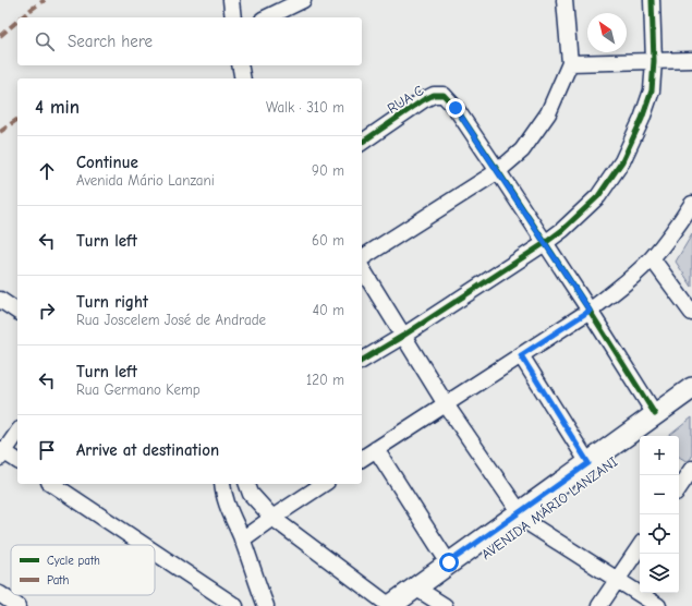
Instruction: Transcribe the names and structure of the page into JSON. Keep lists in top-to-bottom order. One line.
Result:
{"streets":{"street":["RUA C","AVENIDA MÁRIO LANZANI"]},"legend":["Cycle path","Path"],"north":"top left","page":{"search":"Search here","heading":["4 min","Walk · 310 m"],"list":[["Continue","Avenida Mário Lanzani","90 m"],["Turn left","60 m"],["Turn right","Rua Joscelem José de Andrade","40 m"],["Turn left","Rua Germano Kemp","120 m"],"Arrive at destination"],"map_buttons":["+","−"]}}
